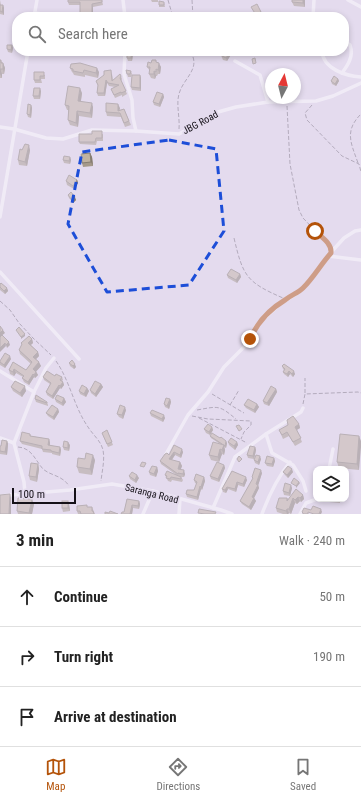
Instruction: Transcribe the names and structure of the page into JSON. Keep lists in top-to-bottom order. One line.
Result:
{"streets":{"street":["JBG Road","Saranga Road"]},"scale_bar":"100 m","north":"top","page":{"search":"Search here","scale":"100 m","heading":["3 min","Walk · 240 m"],"list":[["Continue","50 m"],["Turn right","190 m"],"Arrive at destination"],"nav":["Map","Directions","Saved"]}}
